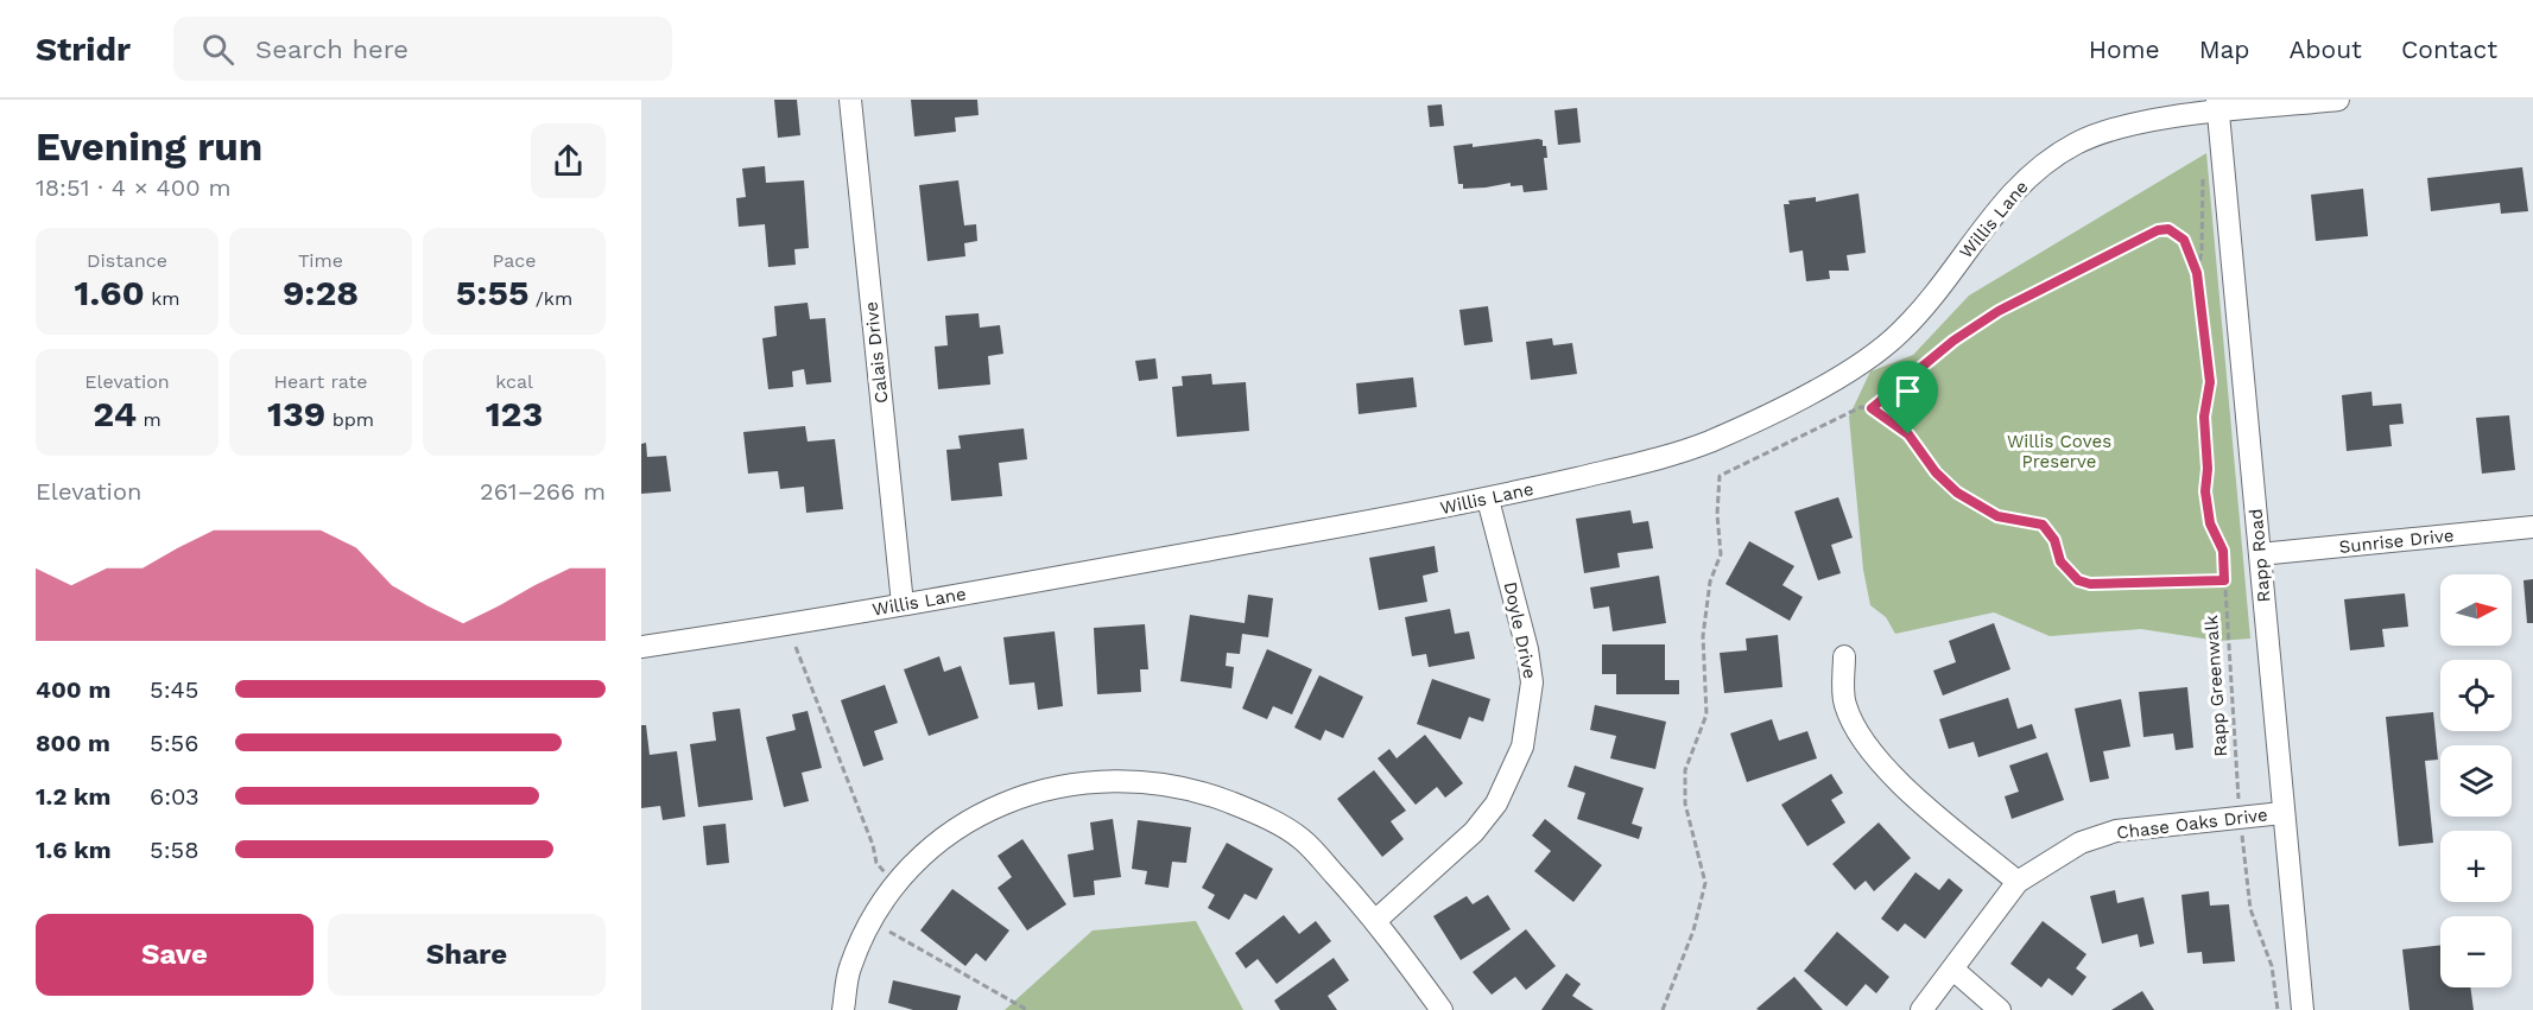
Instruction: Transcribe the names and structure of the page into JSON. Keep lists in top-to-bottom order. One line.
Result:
{"streets":{"street":["Willis Lane","Calais Drive","Sunrise Drive","Rapp Road","Doyle Drive","Chase Oaks Drive"],"path":["Rapp Greenwalk"]},"crossings":[["Willis Lane","Calais Drive"],["Willis Lane","Rapp Road"],["Willis Lane","Doyle Drive"],["Sunrise Drive","Rapp Road"],["Rapp Road","Chase Oaks Drive"],["Rapp Greenwalk","Chase Oaks Drive"]],"parks":["Willis Coves Preserve"],"north":"right","page":{"header":"Stridr","search":"Search here","nav":["Home","Map","About","Contact"],"heading":["Evening run","18:51 · 4 × 400 m"],"stats":[["Distance","1.60 km"],["Time","9:28"],["Pace","5:55 /km"],["Elevation","24 m"],["Heart rate","139 bpm"],["kcal","123"]],"chart":["Elevation","261–266 m"],"map_buttons":["+","−"],"list":[{"name":"400 m","note":"5:45"},{"name":"800 m","note":"5:56"},{"name":"1.2 km","note":"6:03"},{"name":"1.6 km","note":"5:58"}],"buttons":["Save","Share"]}}
